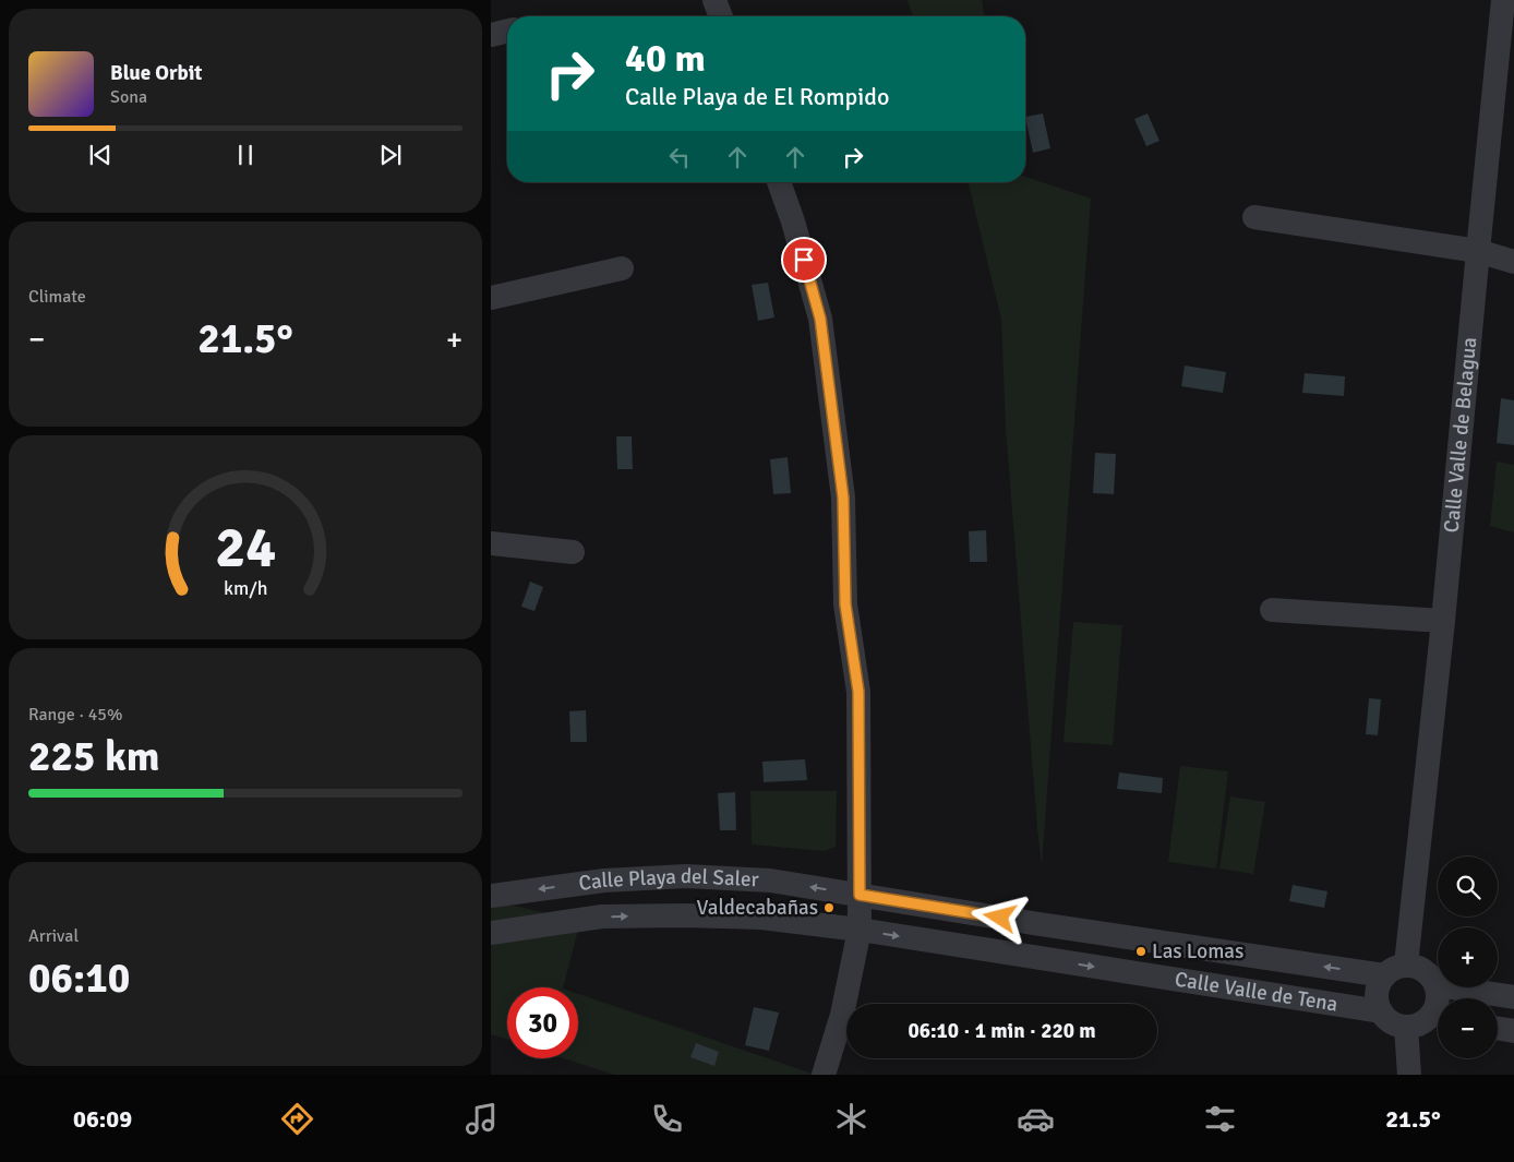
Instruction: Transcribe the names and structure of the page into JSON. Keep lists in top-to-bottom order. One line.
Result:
{"streets":{"street":["Calle Valle de Belagua","Calle Playa del Saler","Calle Valle de Tena"]},"crossings":[["Calle Valle de Belagua","Calle Valle de Tena"],["Calle Playa del Saler","Calle Valle de Tena"]],"places":["Valdecabañas","Las Lomas"],"page":{"turn":["40 m","Calle Playa de El Rompido"],"song":["Blue Orbit","Sona"],"tile":["Climate",["Range · 45%","225 km"],["Arrival","06:10"]],"heat":["−","21.5°","+"],"map_buttons":["+","−"],"limit":"30","trip":"06:10 · 1 min · 220 m","tabs":["06:09","21.5°"],"gauge":["24","km/h"]}}
